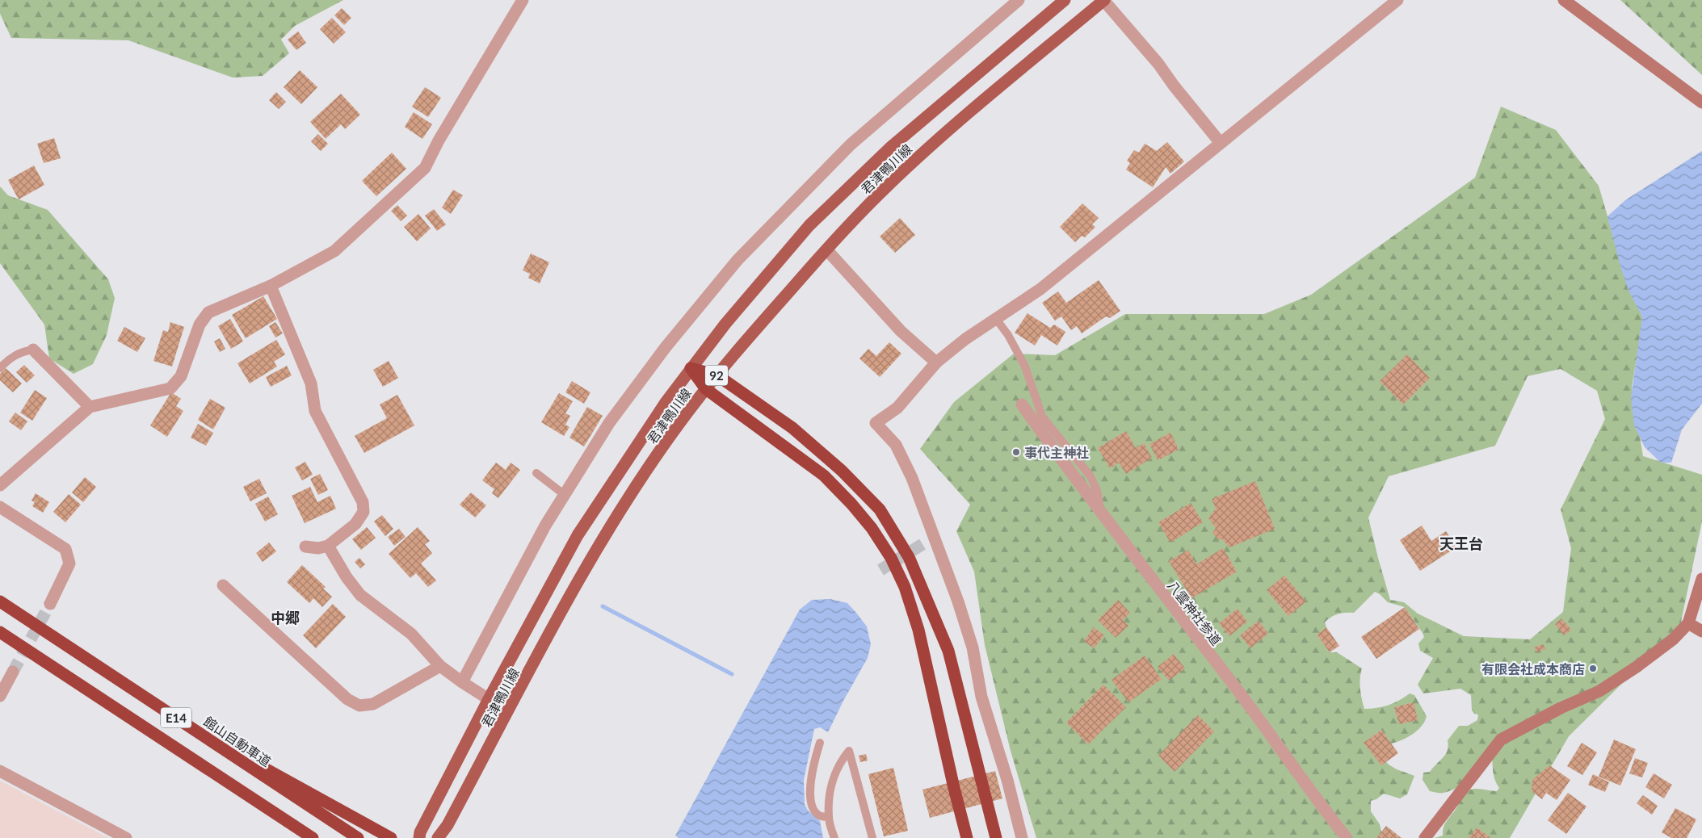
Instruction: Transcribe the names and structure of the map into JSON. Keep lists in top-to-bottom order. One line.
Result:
{"streets":{"highway":["E14","館山自動車道"],"main road":["君津鴨川線","92"],"street":["八雲神社参道"]},"districts":["天王台","中郷"],"places":["事代主神社","有限会社成本商店"]}
